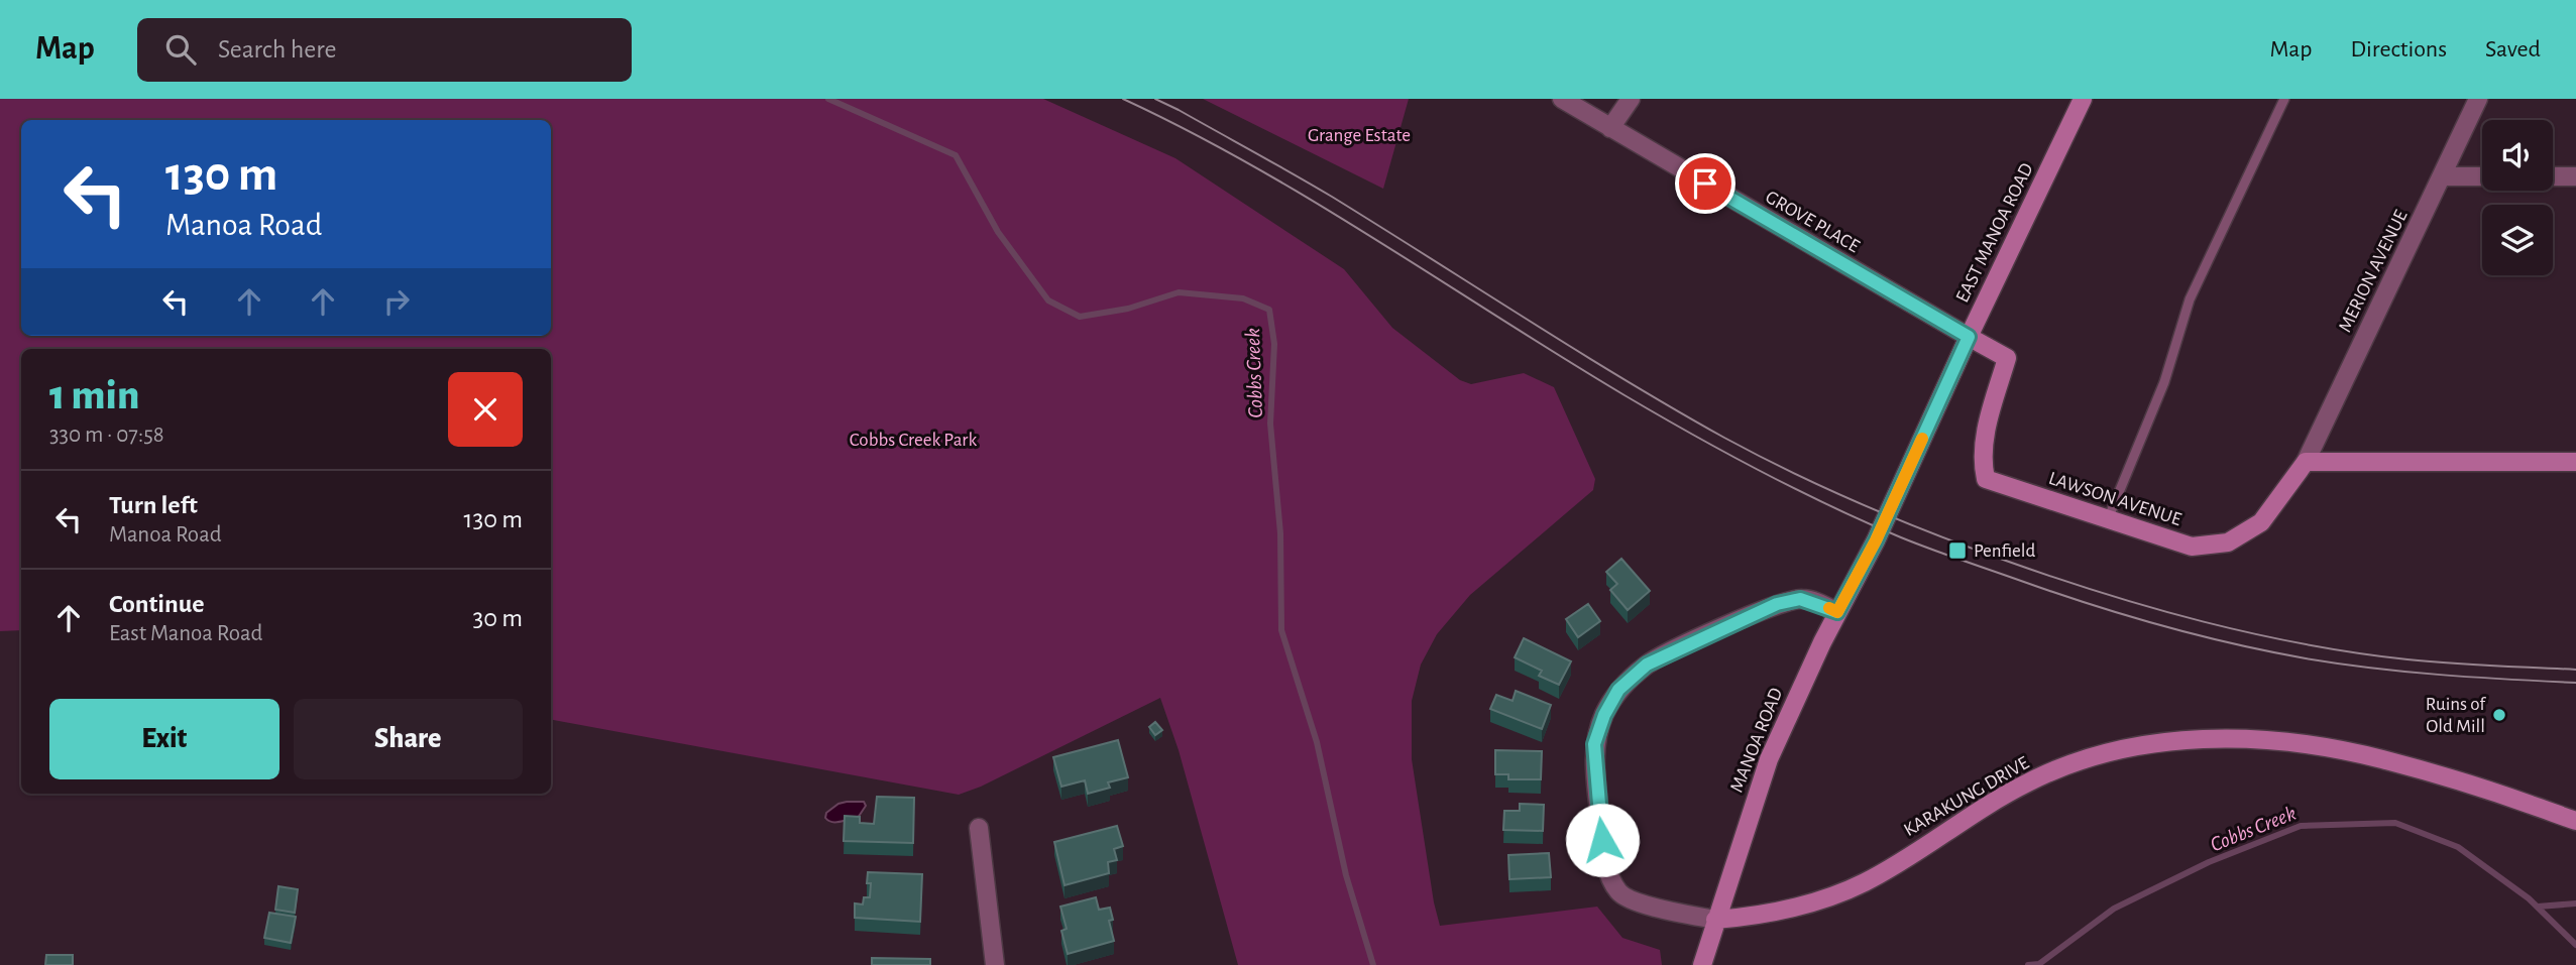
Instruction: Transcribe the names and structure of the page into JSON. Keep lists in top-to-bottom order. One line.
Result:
{"streets":{"street":["GROVE PLACE","EAST MANOA ROAD","MERION AVENUE","LAWSON AVENUE","MANOA ROAD","KARAKUNG DRIVE"]},"crossings":[["GROVE PLACE","EAST MANOA ROAD"],["GROVE PLACE","LAWSON AVENUE"],["EAST MANOA ROAD","LAWSON AVENUE"],["EAST MANOA ROAD","MANOA ROAD"],["MERION AVENUE","LAWSON AVENUE"],["MANOA ROAD","KARAKUNG DRIVE"]],"water":["Cobbs Creek"],"parks":["Grange Estate","Cobbs Creek Park"],"places":{"transit":["Penfield"],"other":["Ruins of Old Mill"]},"page":{"header":"Map","search":"Search here","nav":["Map","Directions","Saved"],"turn":["130 m","Manoa Road"],"heading":["1 min","330 m · 07:58"],"list":[{"name":"Turn left","note":"Manoa Road","value":"130 m"},{"name":"Continue","note":"East Manoa Road","value":"30 m"}],"buttons":["Exit","Share"]}}
